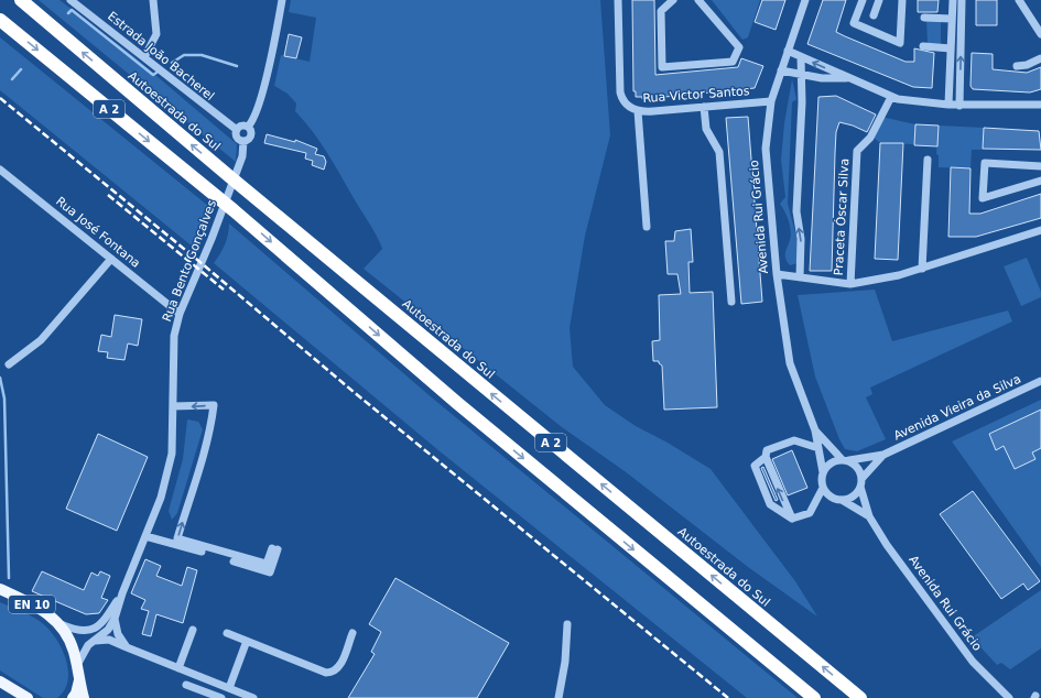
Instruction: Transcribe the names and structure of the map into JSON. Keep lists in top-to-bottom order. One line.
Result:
{"streets":{"highway":["A 2","Autoestrada do Sul"],"main road":["EN 10"],"street":["Estrada João Bacherel","Rua Victor Santos","Avenida Rui Grácio","Praceta Óscar Silva","Rua José Fontana","Rua Bento Gonçalves","Avenida Vieira da Silva"]},"crossings":[["Estrada João Bacherel","Rua Bento Gonçalves"],["Rua Victor Santos","Avenida Rui Grácio"],["Avenida Rui Grácio","Avenida Vieira da Silva"],["Rua José Fontana","Rua Bento Gonçalves"]]}
